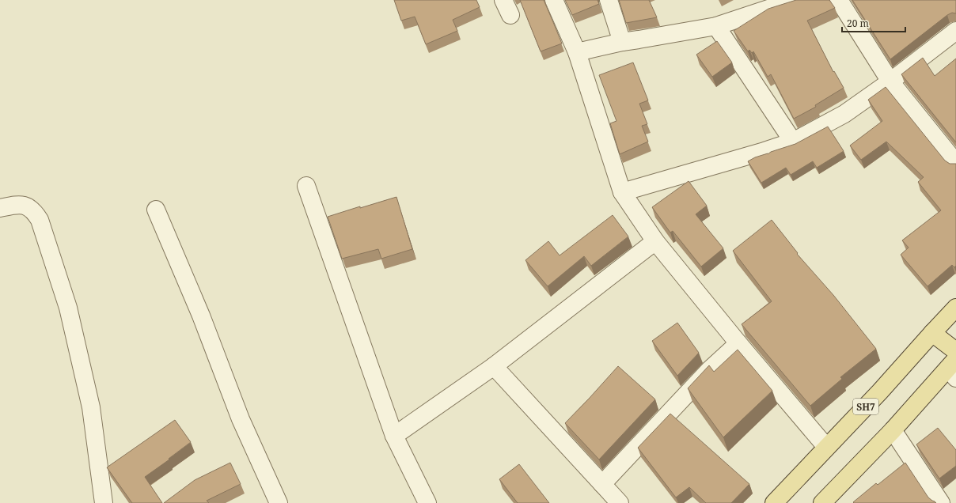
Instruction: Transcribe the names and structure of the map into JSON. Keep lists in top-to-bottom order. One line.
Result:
{"streets":{"main road":["SH7"]},"scale_bar":"20 m"}
